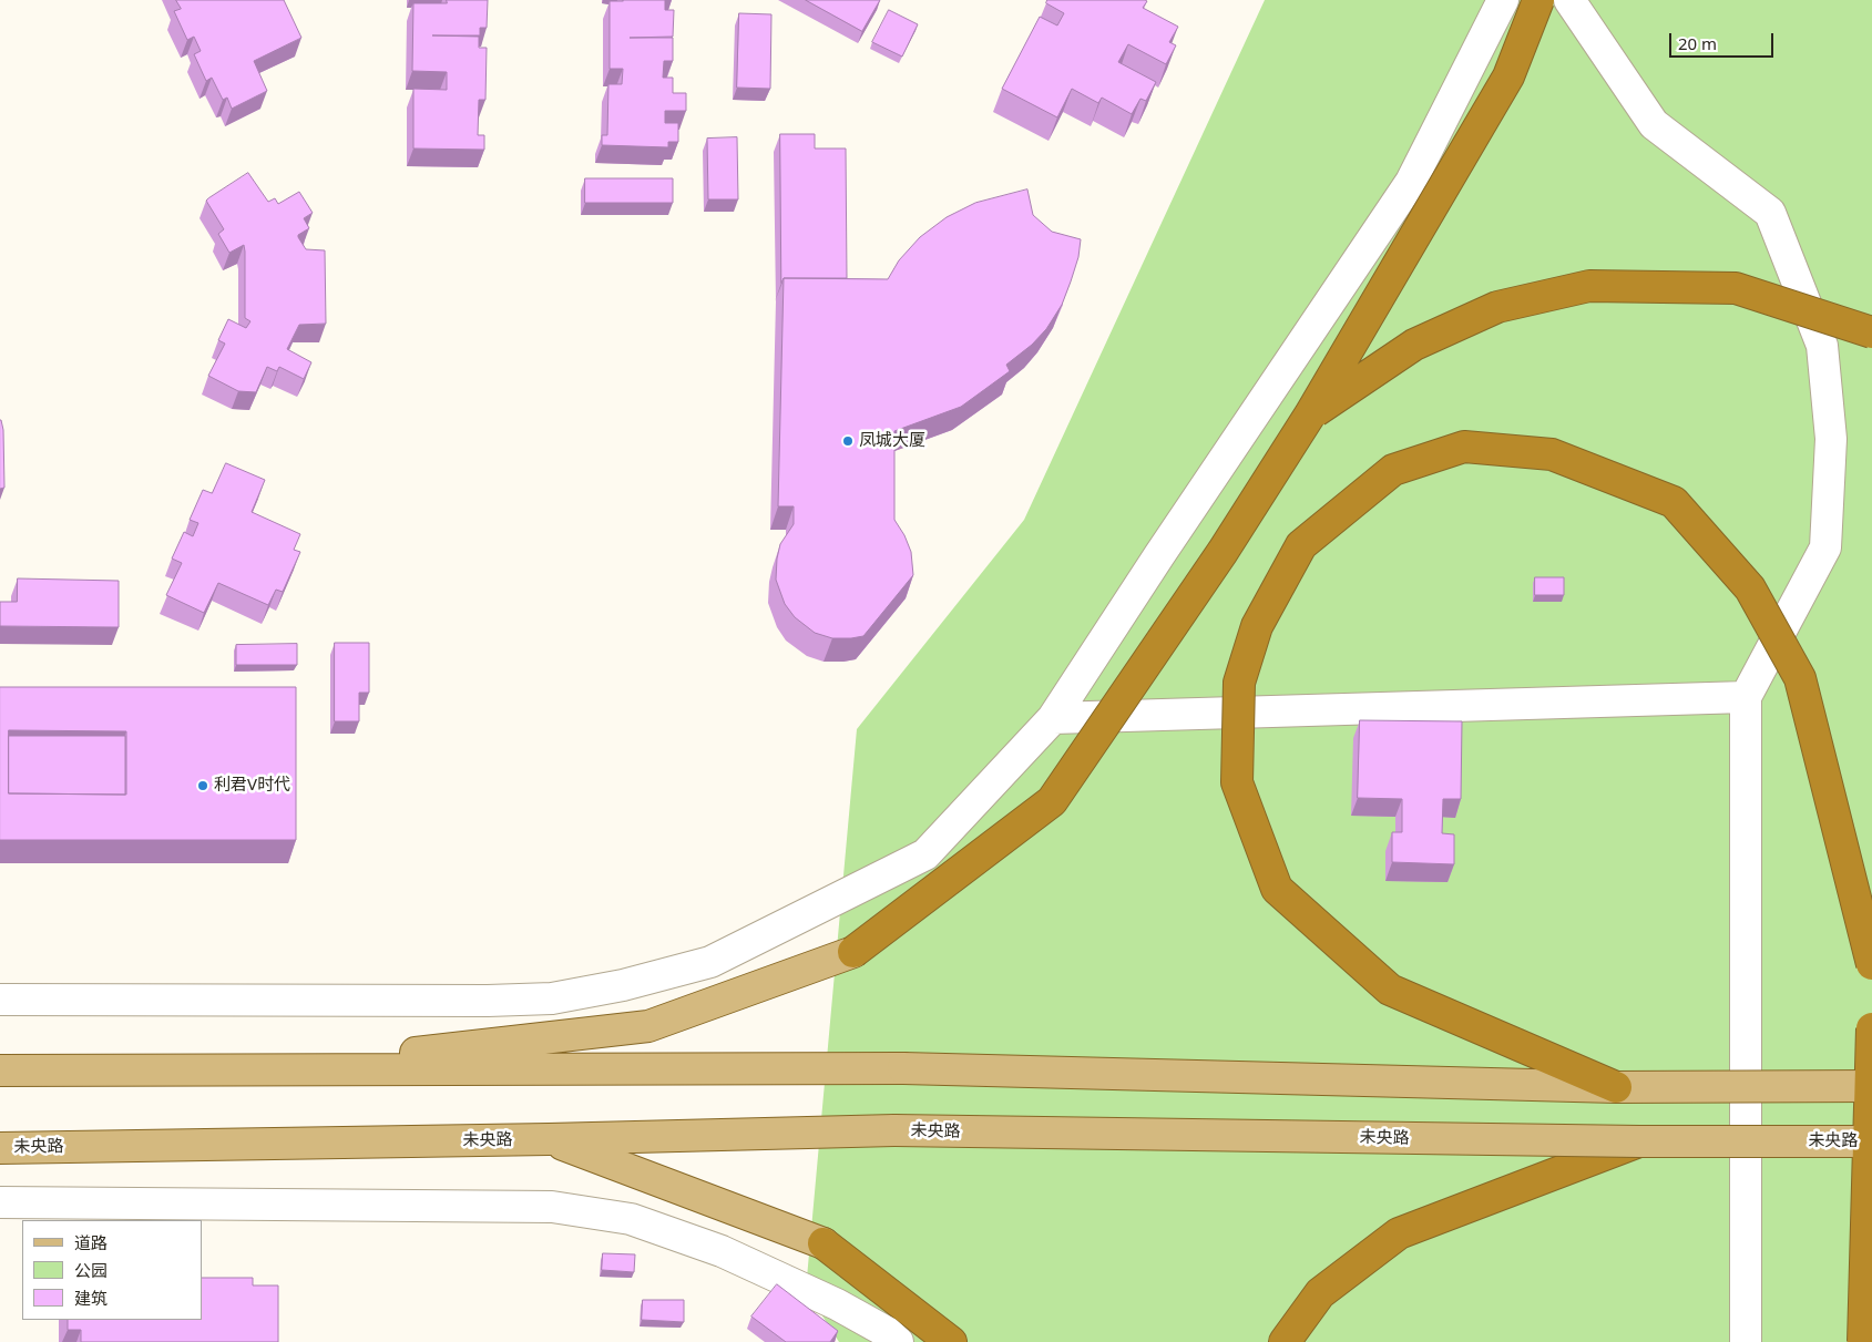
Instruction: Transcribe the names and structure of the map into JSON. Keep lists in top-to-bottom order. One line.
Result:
{"streets":{"main road":["未央路"]},"places":["凤城大厦","利君V时代"],"legend":["道路","公园","建筑"],"scale_bar":"20 m"}
